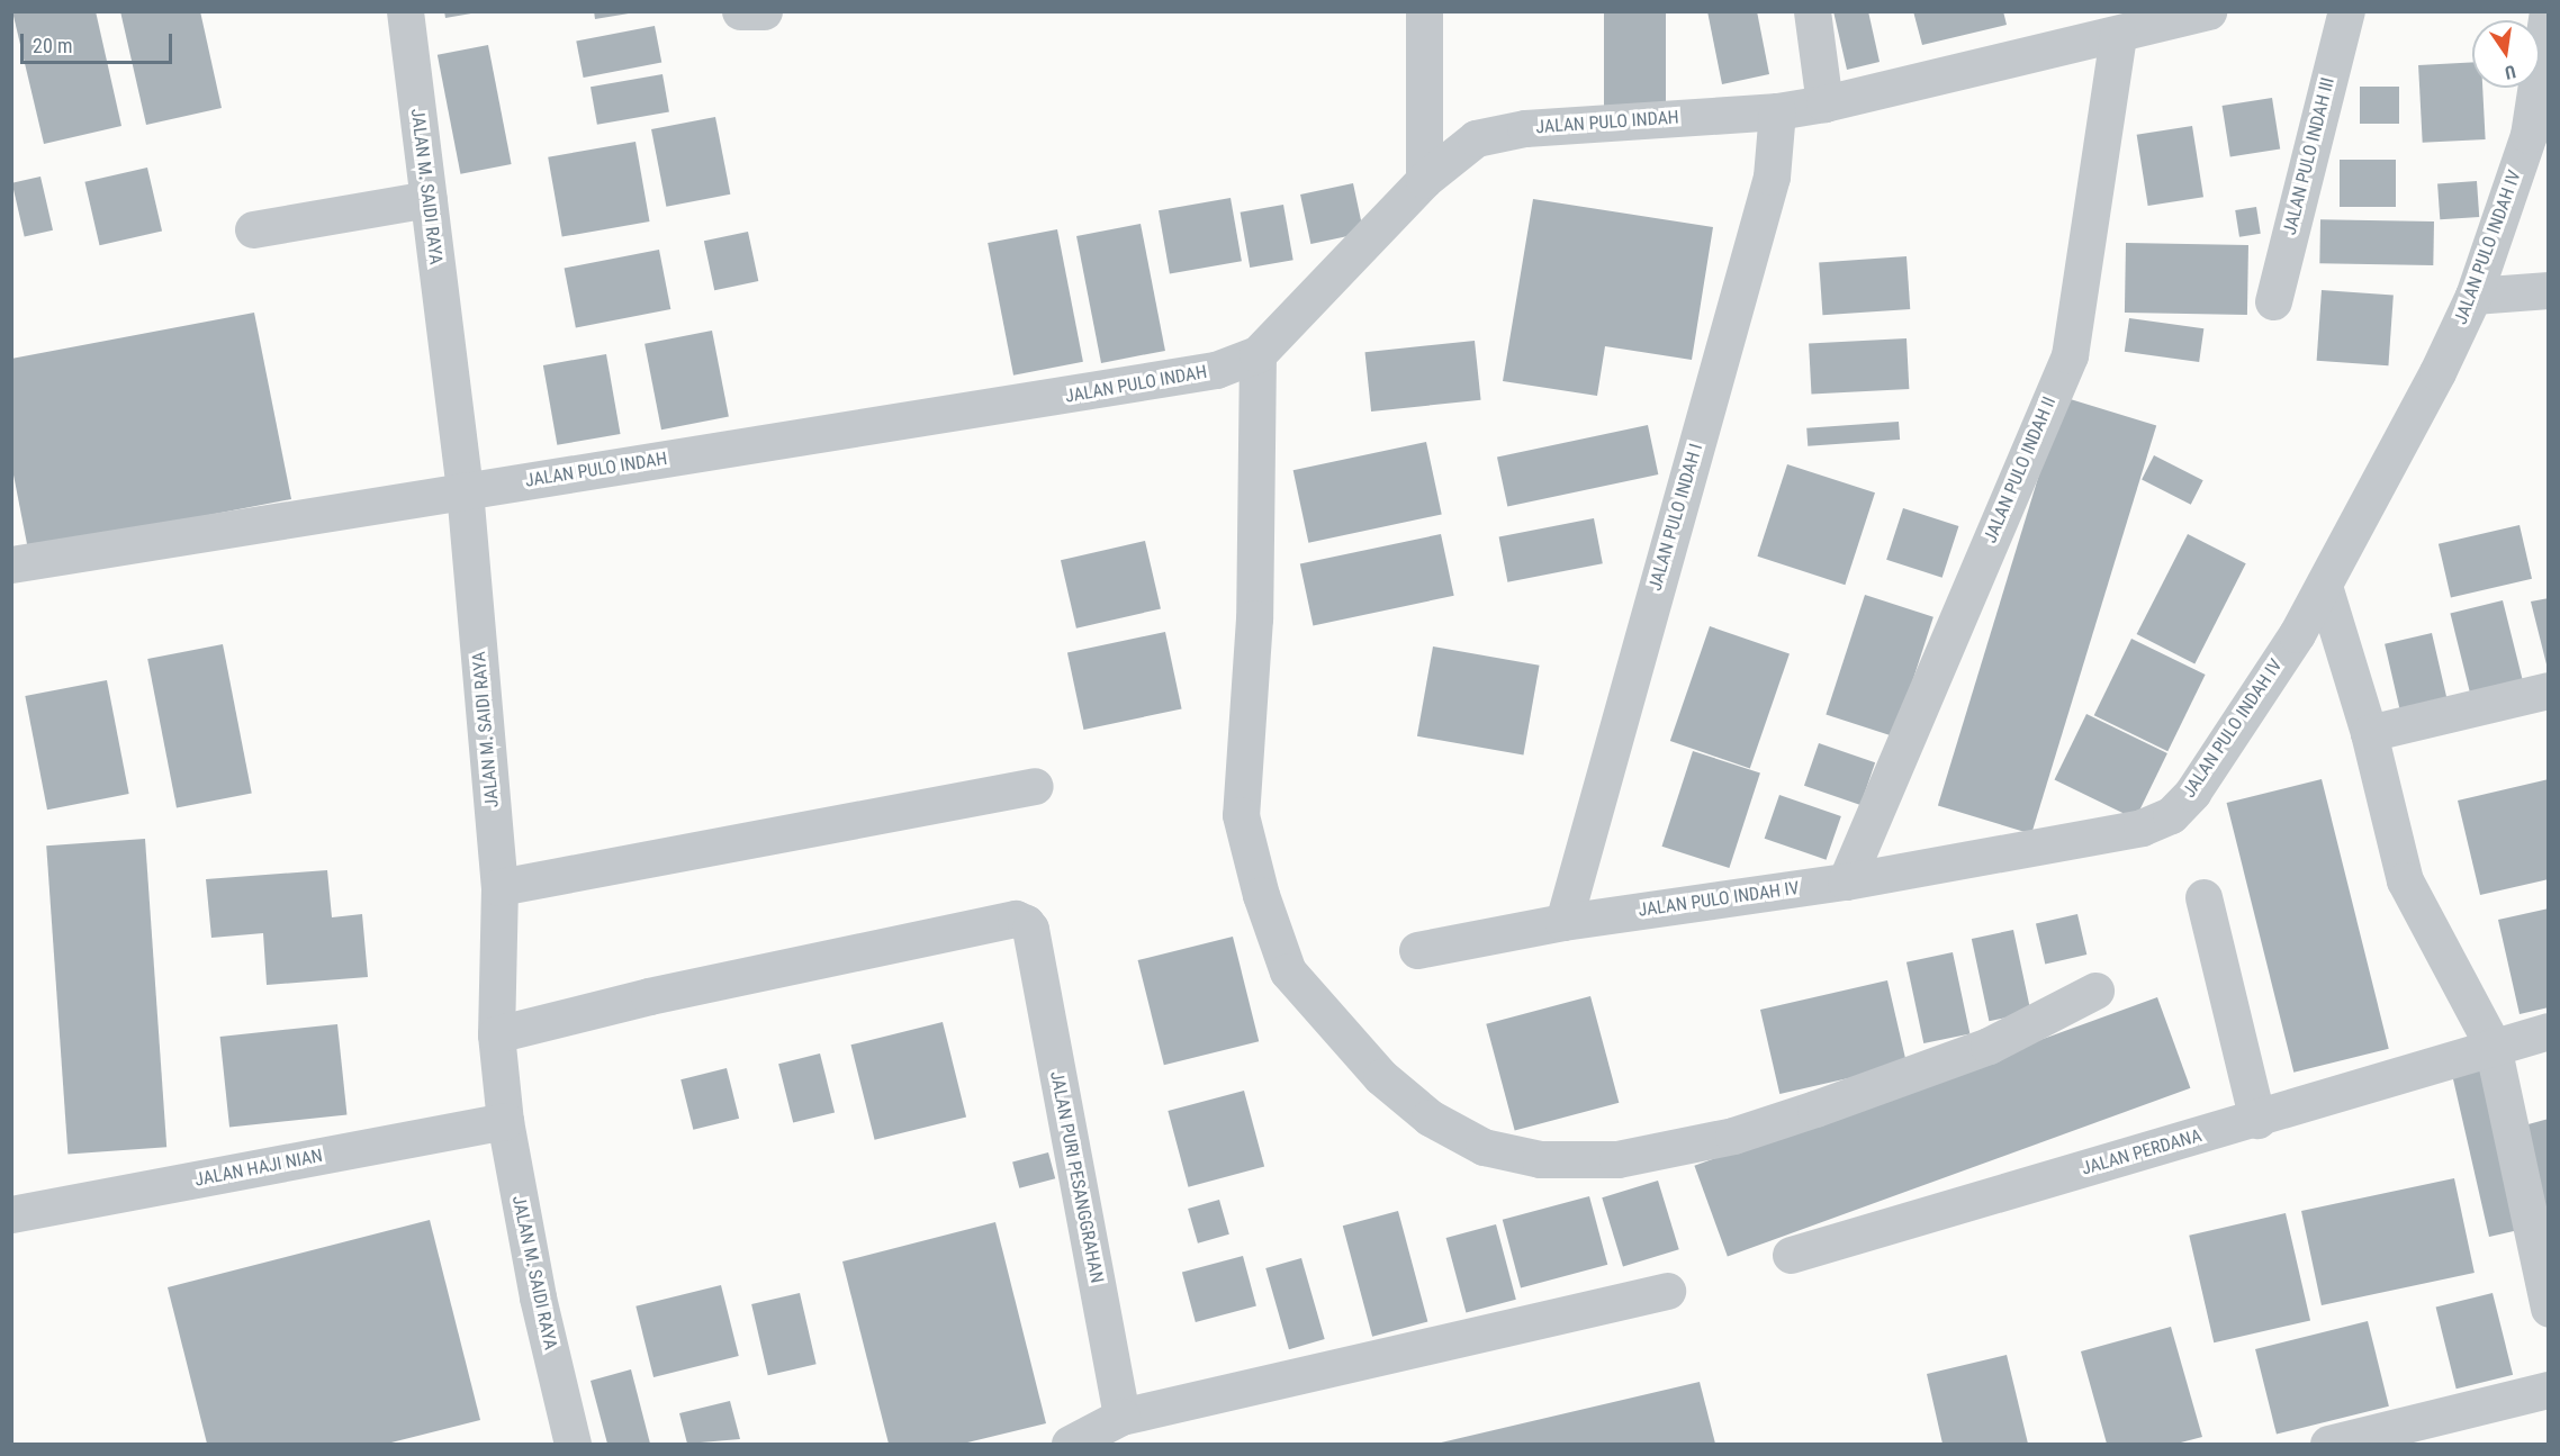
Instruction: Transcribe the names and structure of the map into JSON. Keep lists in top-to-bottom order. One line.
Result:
{"streets":{"street":["JALAN PULO INDAH","JALAN PULO INDAH III","JALAN M. SAIDI RAYA","JALAN PULO INDAH IV","JALAN PULO INDAH II","JALAN PULO INDAH I","JALAN PERDANA","JALAN HAJI NIAN","JALAN PURI PESANGGRAHAN"]},"crossings":[["JALAN PULO INDAH","JALAN M. SAIDI RAYA"],["JALAN PULO INDAH","JALAN PULO INDAH II"],["JALAN PULO INDAH","JALAN PULO INDAH I"],["JALAN M. SAIDI RAYA","JALAN HAJI NIAN"],["JALAN M. SAIDI RAYA","JALAN PURI PESANGGRAHAN"],["JALAN PULO INDAH IV","JALAN PULO INDAH II"],["JALAN PULO INDAH IV","JALAN PULO INDAH I"]],"scale_bar":"20 m","north":"bottom"}
